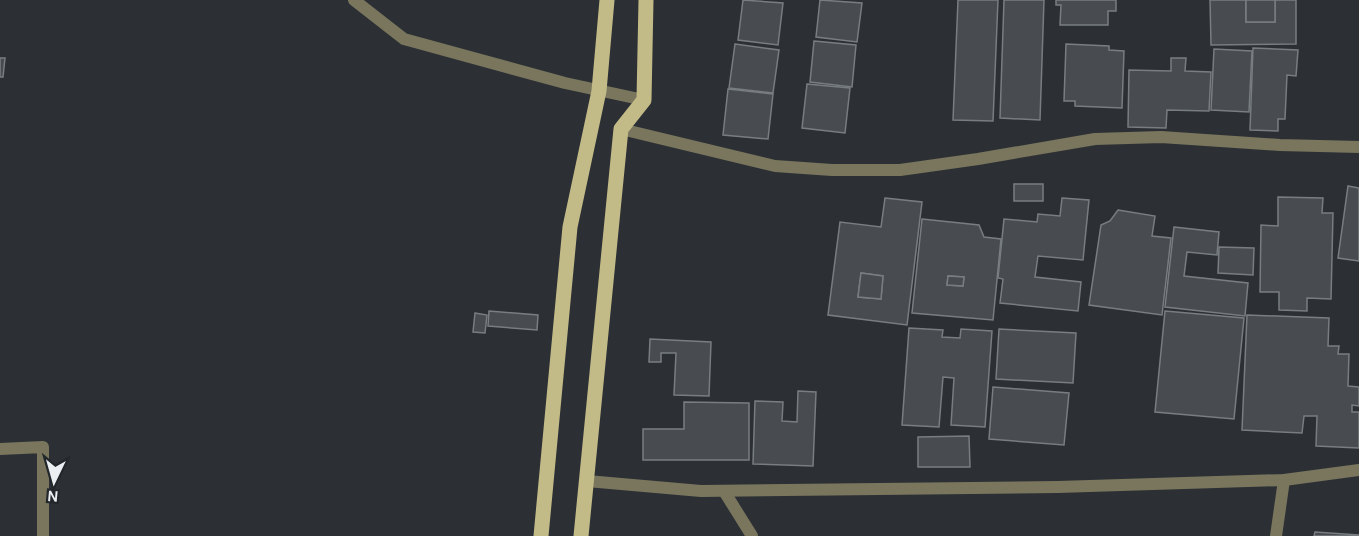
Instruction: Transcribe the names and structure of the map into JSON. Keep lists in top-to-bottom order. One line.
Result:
{"north":"bottom"}
